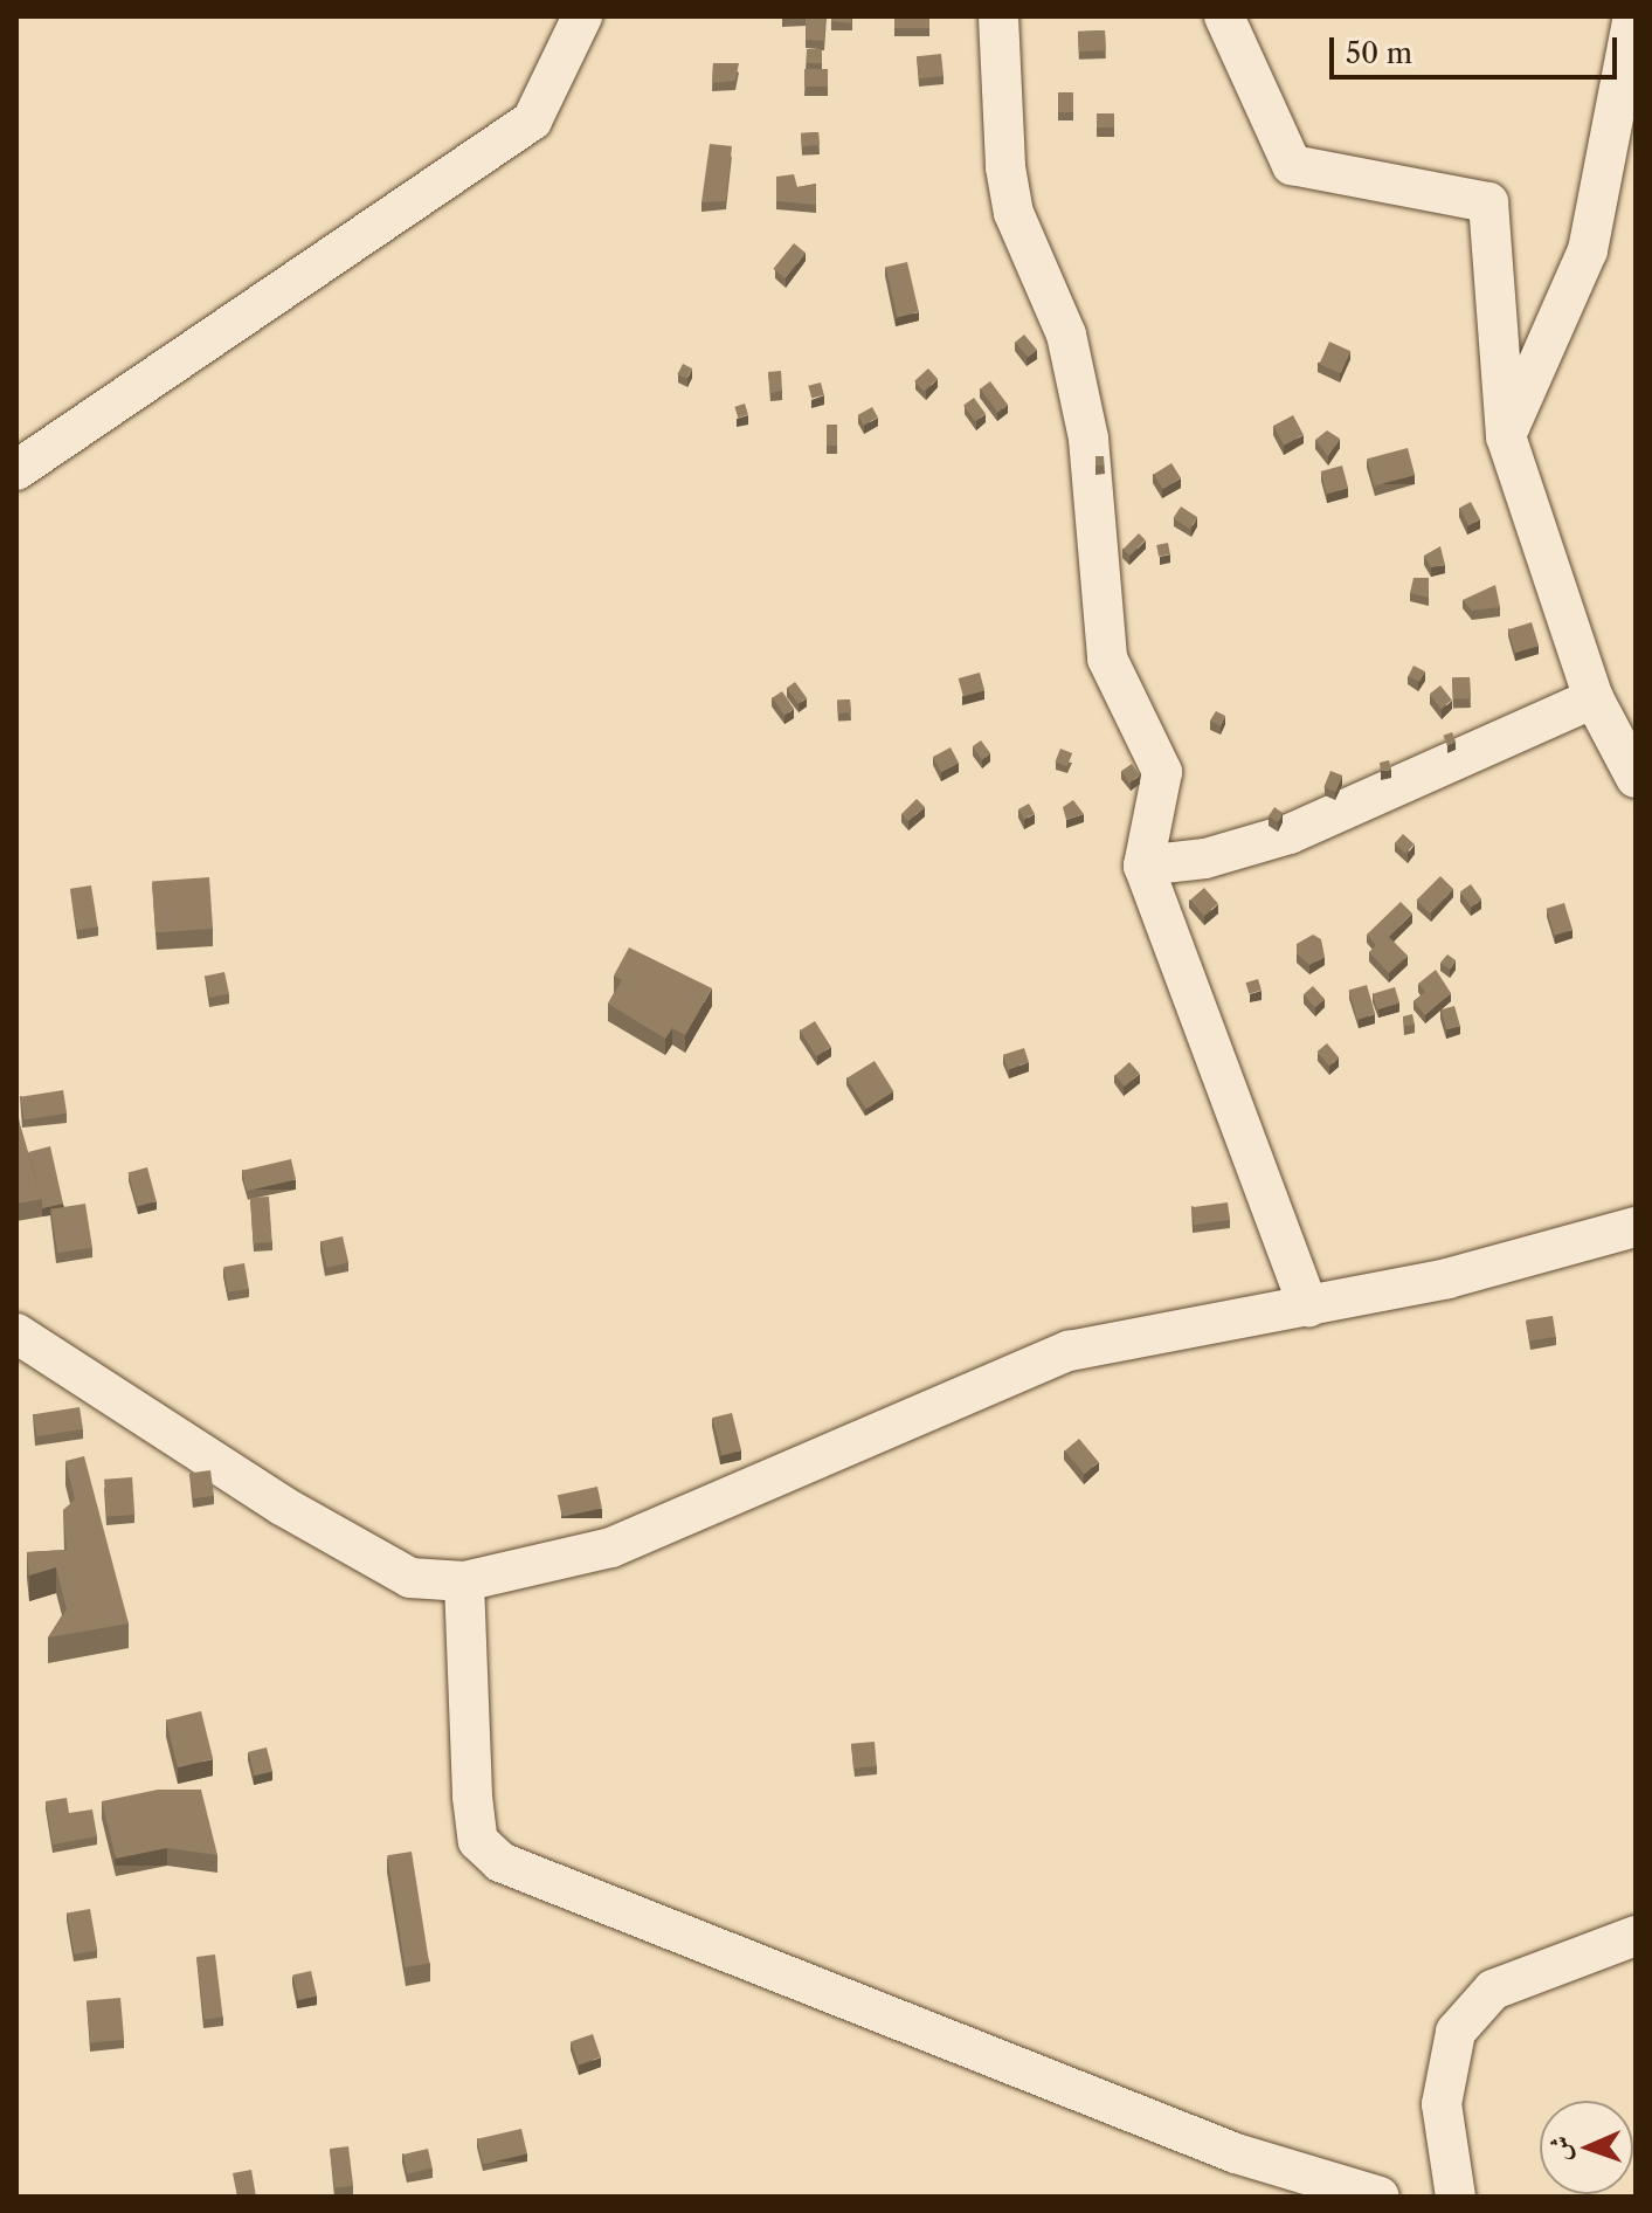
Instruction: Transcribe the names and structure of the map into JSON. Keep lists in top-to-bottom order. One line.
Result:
{"scale_bar":"50 m","north":"left"}
